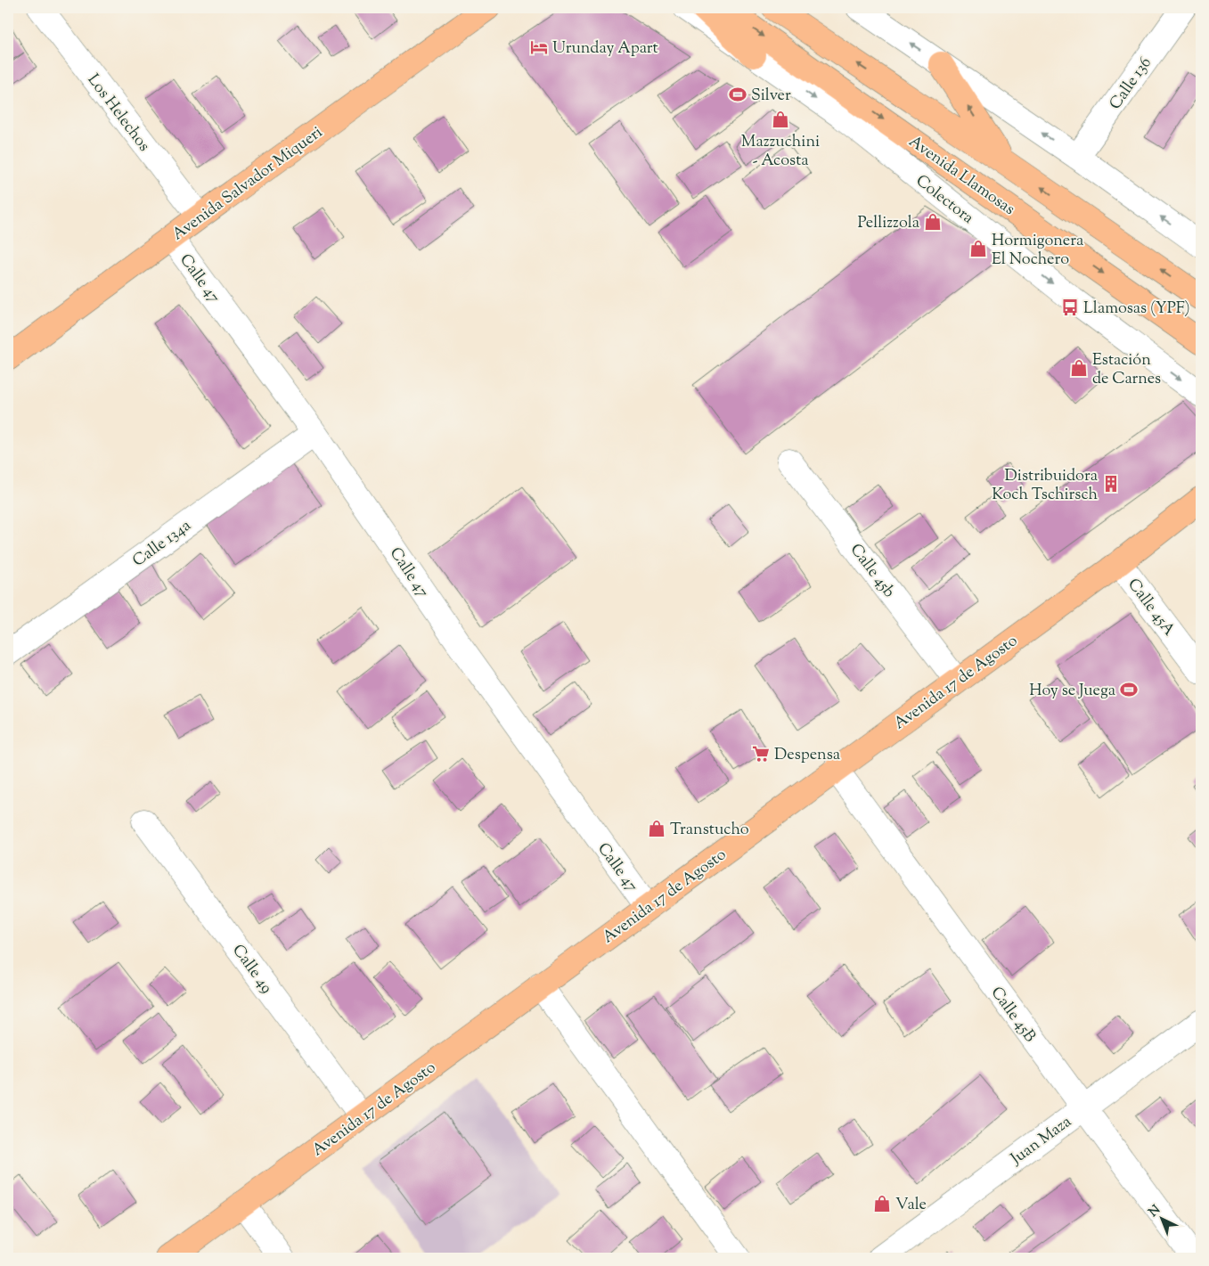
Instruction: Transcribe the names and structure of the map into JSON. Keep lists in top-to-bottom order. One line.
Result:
{"streets":{"main road":["Avenida Llamosas","Avenida Salvador Miqueri","Avenida 17 de Agosto"],"street":["Calle 136","Los Helechos","Colectora","Calle 47","Calle 134a","Calle 45b","Calle 45A","Calle 49","Calle 45B","Juan Maza"]},"crossings":[["Los Helechos","Avenida Salvador Miqueri"],["Avenida Salvador Miqueri","Calle 47"],["Calle 47","Calle 134a"],["Calle 47","Avenida 17 de Agosto"],["Calle 45b","Avenida 17 de Agosto"],["Calle 45A","Avenida 17 de Agosto"],["Avenida 17 de Agosto","Calle 49"],["Avenida 17 de Agosto","Calle 45B"],["Calle 45B","Juan Maza"]],"places":{"hotel":["Urunday Apart"],"sports":["Silver","Hoy se Juega"],"shop":["Mazzuchini - Acosta","Pellizzola","Hormigonera El Nochero","Estación de Carnes","Transtucho","Vale"],"bus stop":["Llamosas (YPF)"],"building":["Distribuidora Koch Tschirsch"],"supermarket":["Despensa"]},"north":"top left"}
